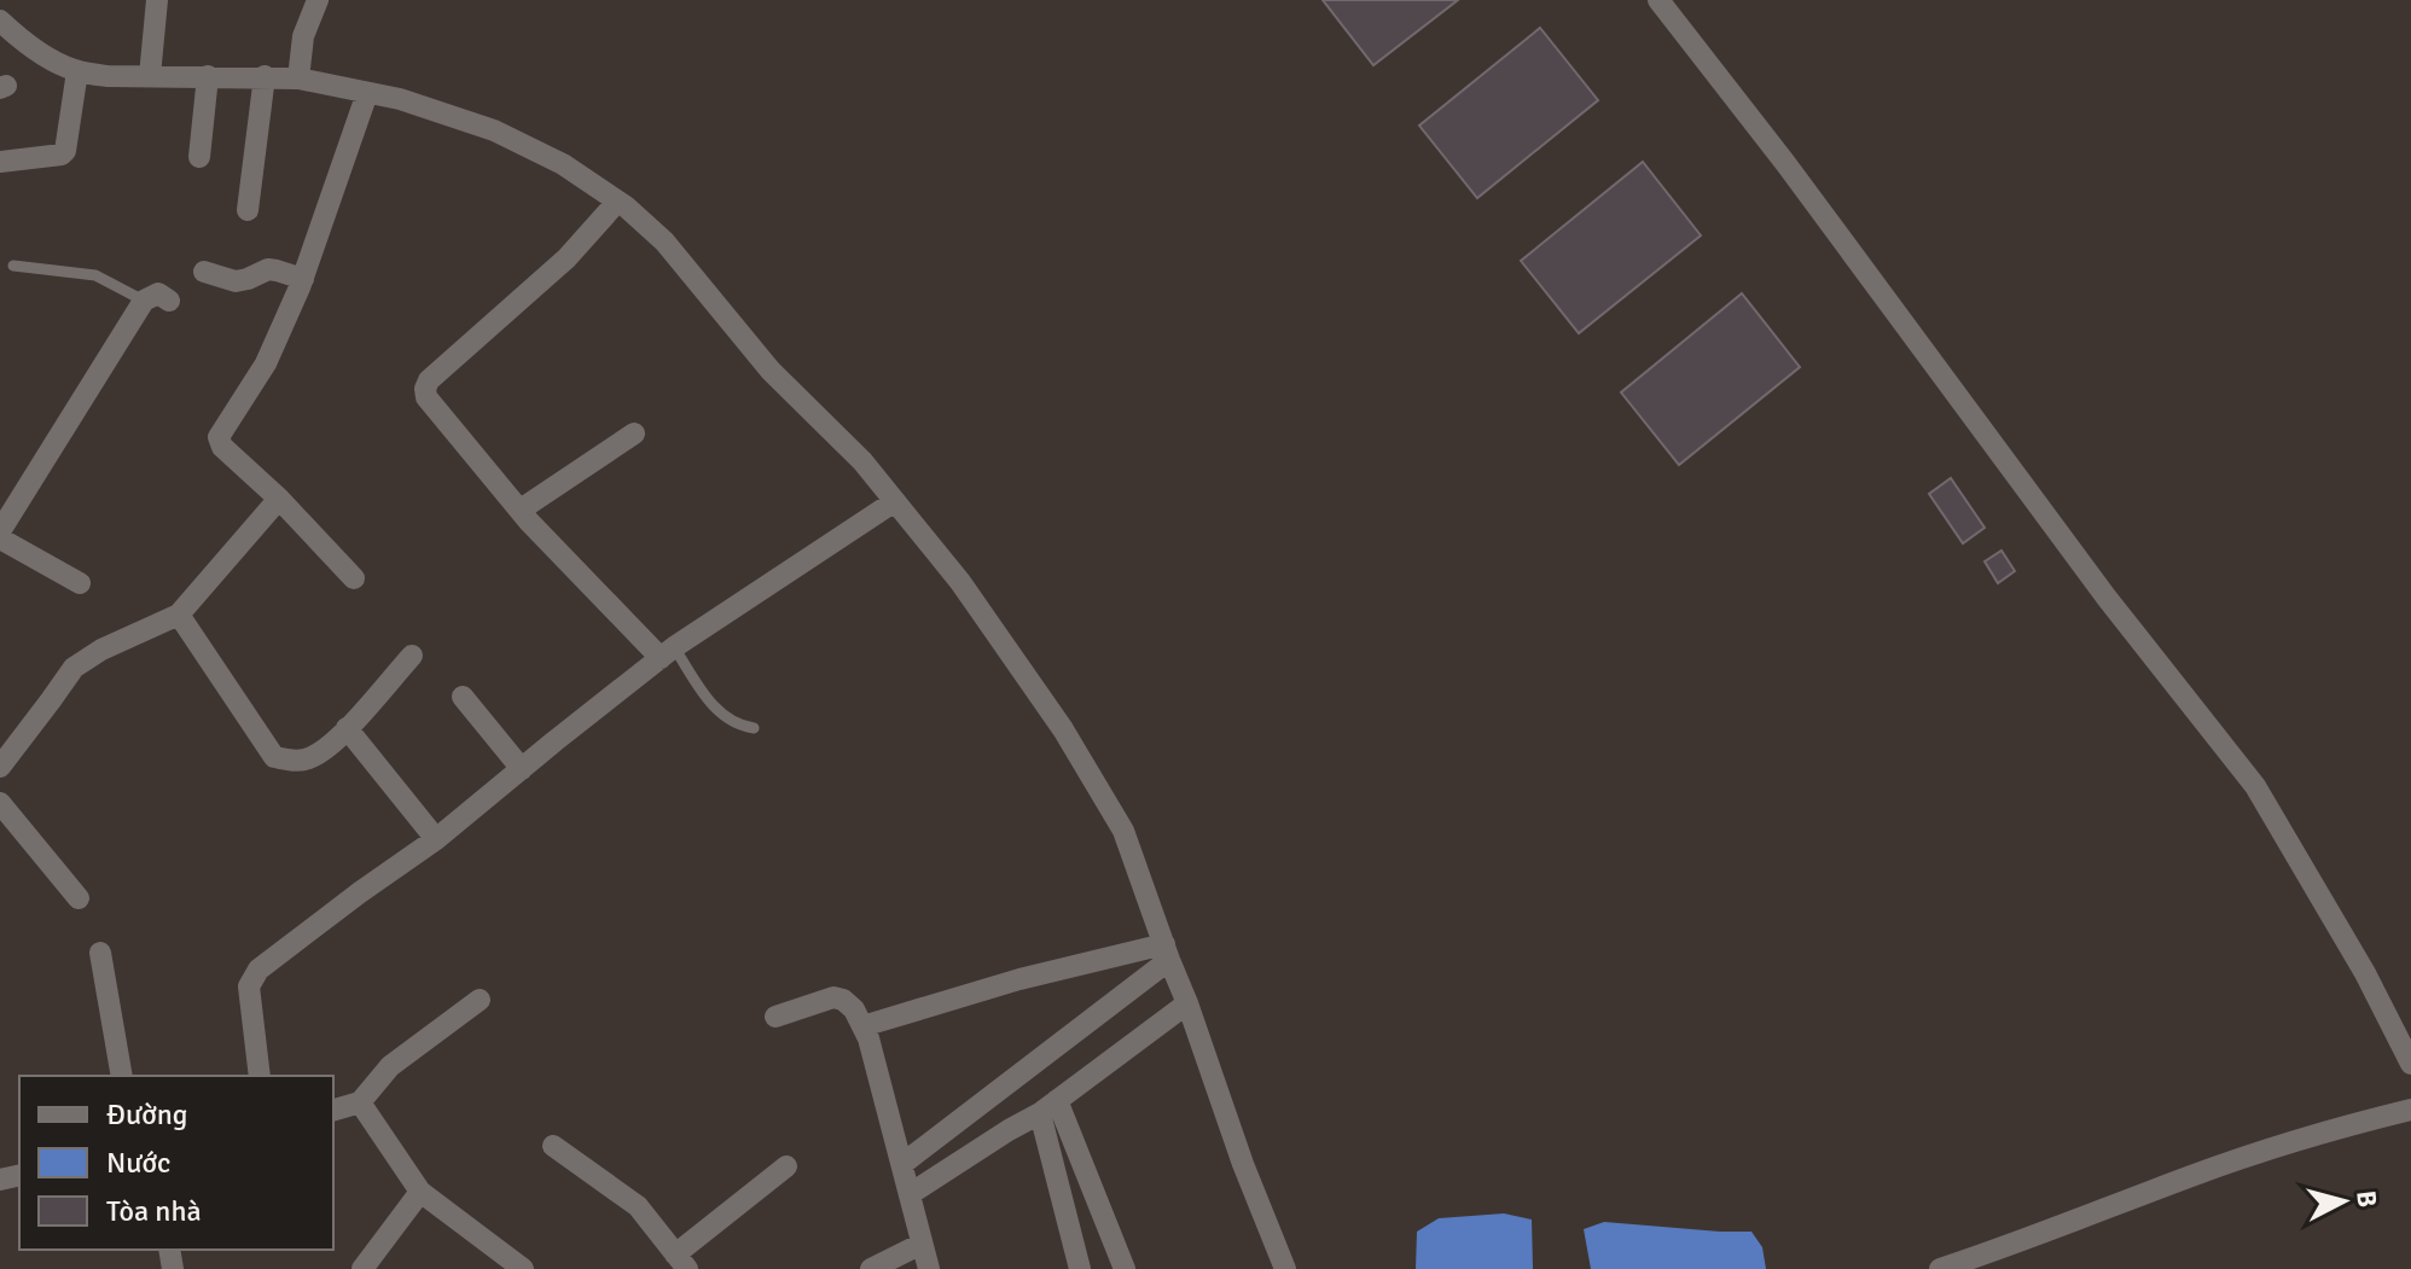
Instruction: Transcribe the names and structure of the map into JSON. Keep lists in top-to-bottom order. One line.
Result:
{"legend":["Đường","Nước","Tòa nhà"],"north":"right"}
